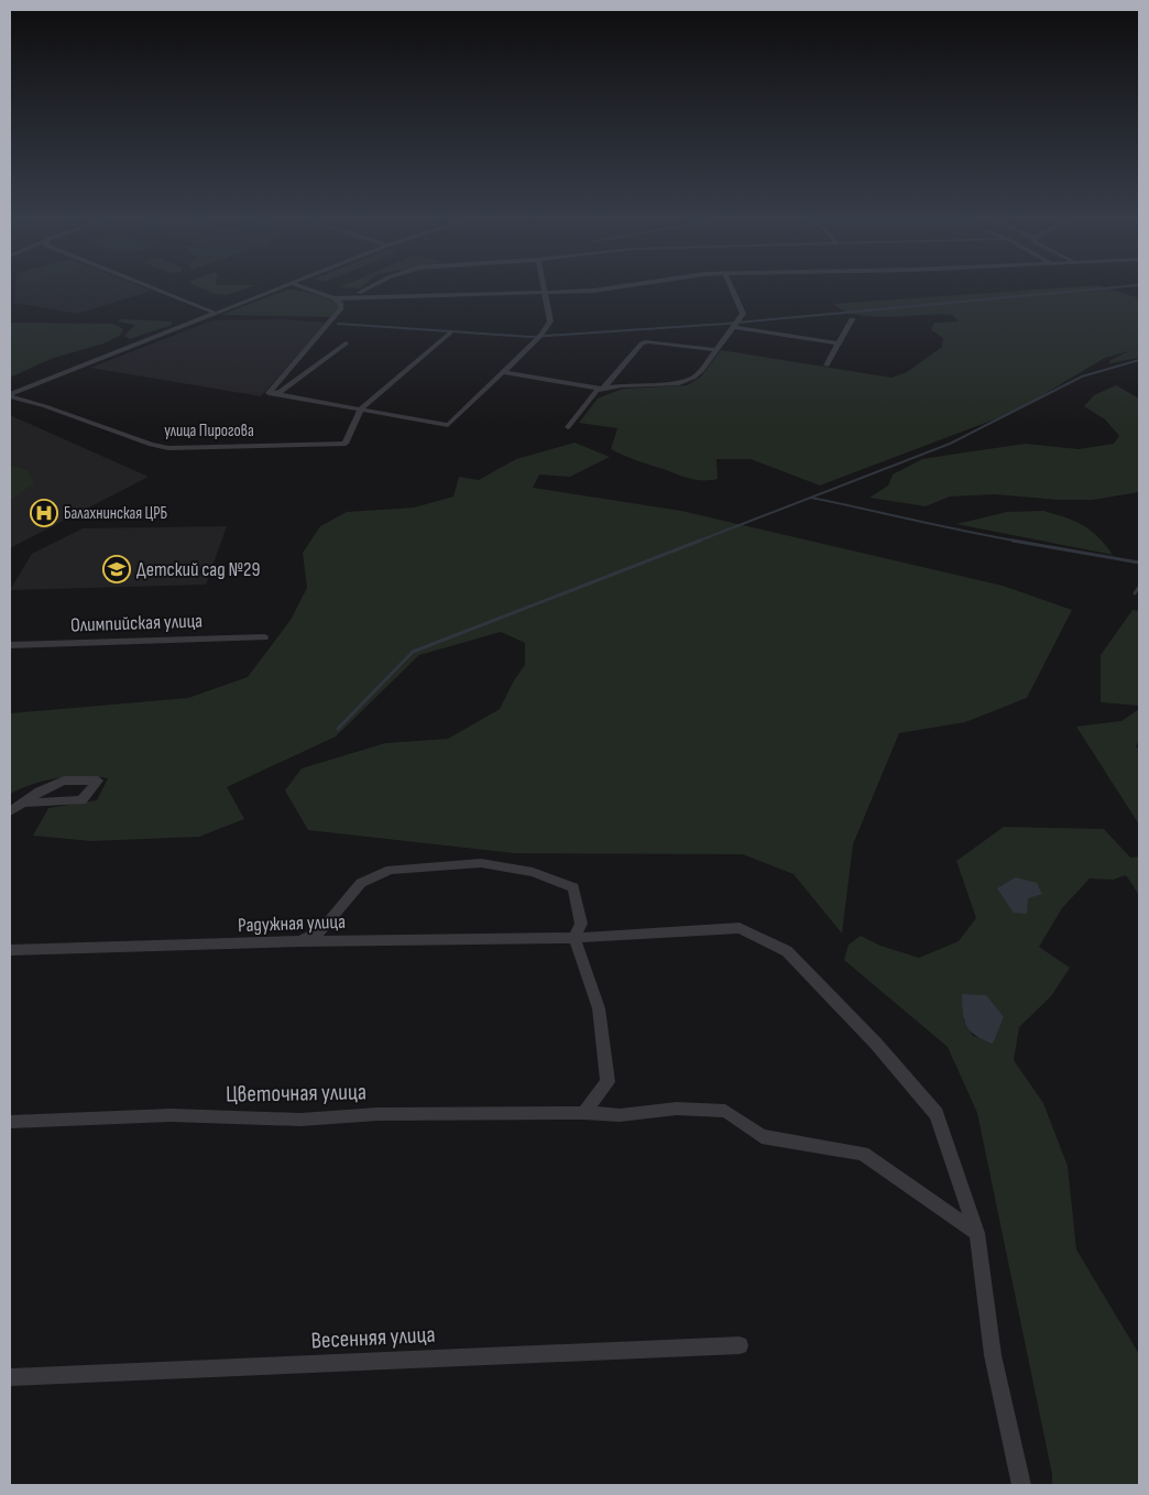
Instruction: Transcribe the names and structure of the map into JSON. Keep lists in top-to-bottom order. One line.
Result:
{"streets":{"street":["улица Пирогова","Олимпийская улица","Радужная улица","Цветочная улица","Весенняя улица"]},"crossings":[["Радужная улица","Цветочная улица"]],"places":{"hospital":["Балахнинская ЦРБ"],"school or university":["Детский сад №29"]}}
